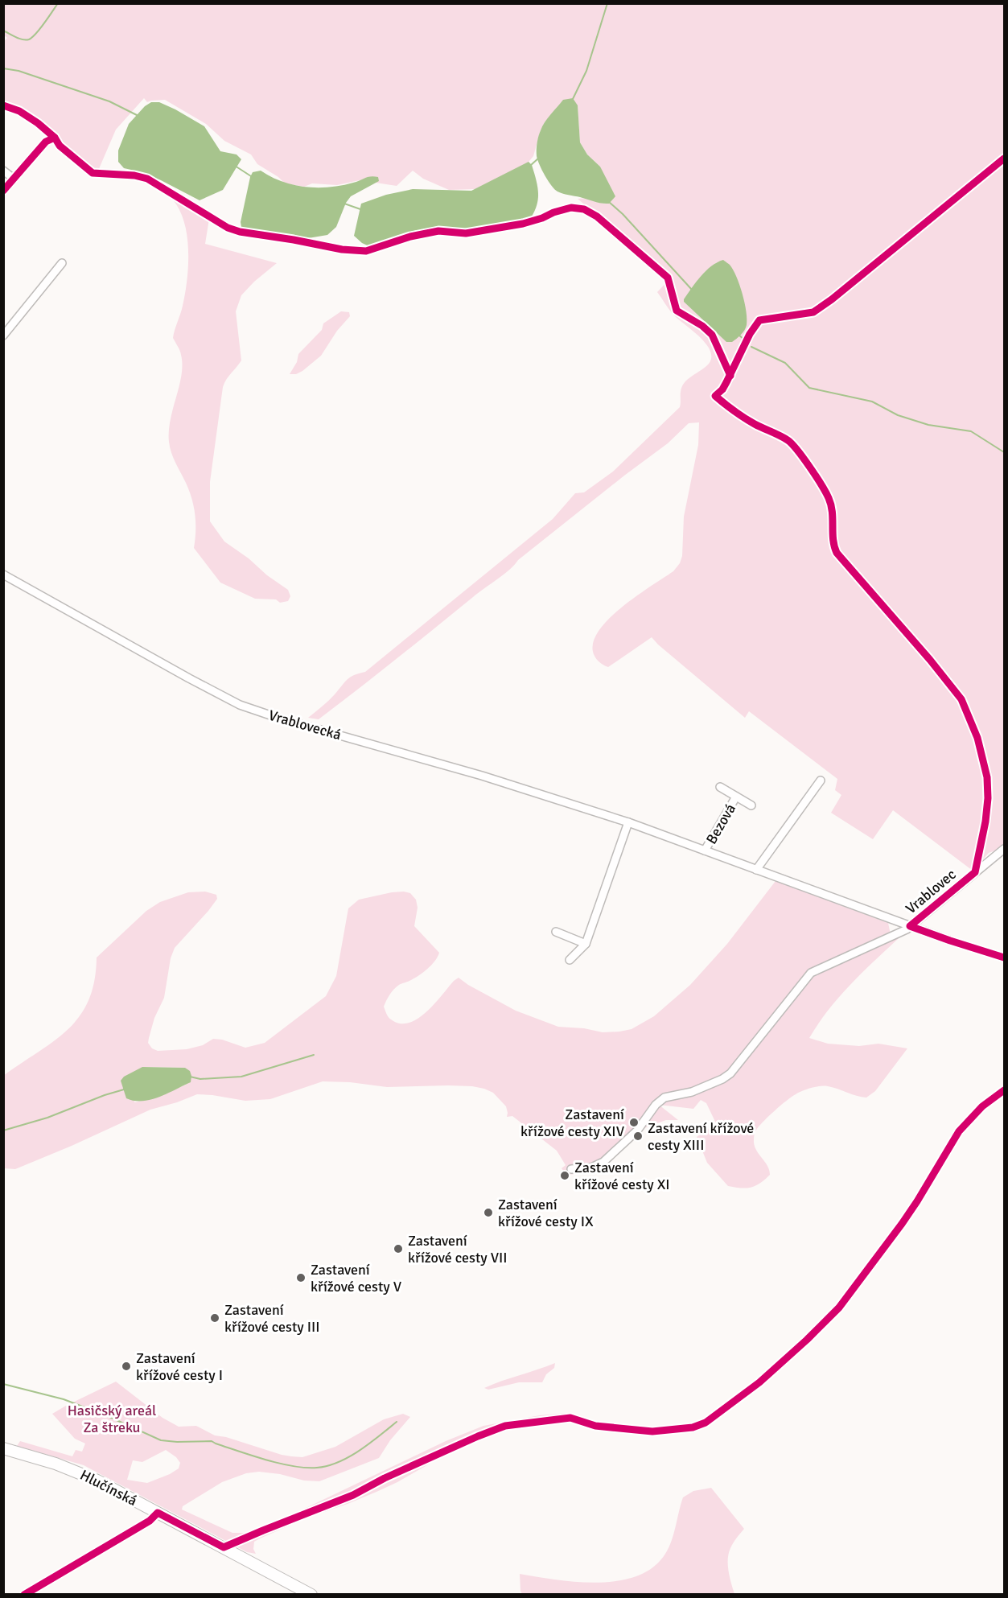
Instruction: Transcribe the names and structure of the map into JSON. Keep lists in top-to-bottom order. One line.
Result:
{"streets":{"street":["Vrablovecká","Bezová","Vrablovec","Hlučínská"]},"crossings":[["Vrablovecká","Vrablovec"],["Bezová","Vrablovec"]],"parks":["Hasičský areál Za štreku"],"places":["Zastavení křížové cesty XIV","Zastavení křížové cesty XIII","Zastavení křížové cesty XI","Zastavení křížové cesty IX","Zastavení křížové cesty VII","Zastavení křížové cesty V","Zastavení křížové cesty III","Zastavení křížové cesty I"]}
